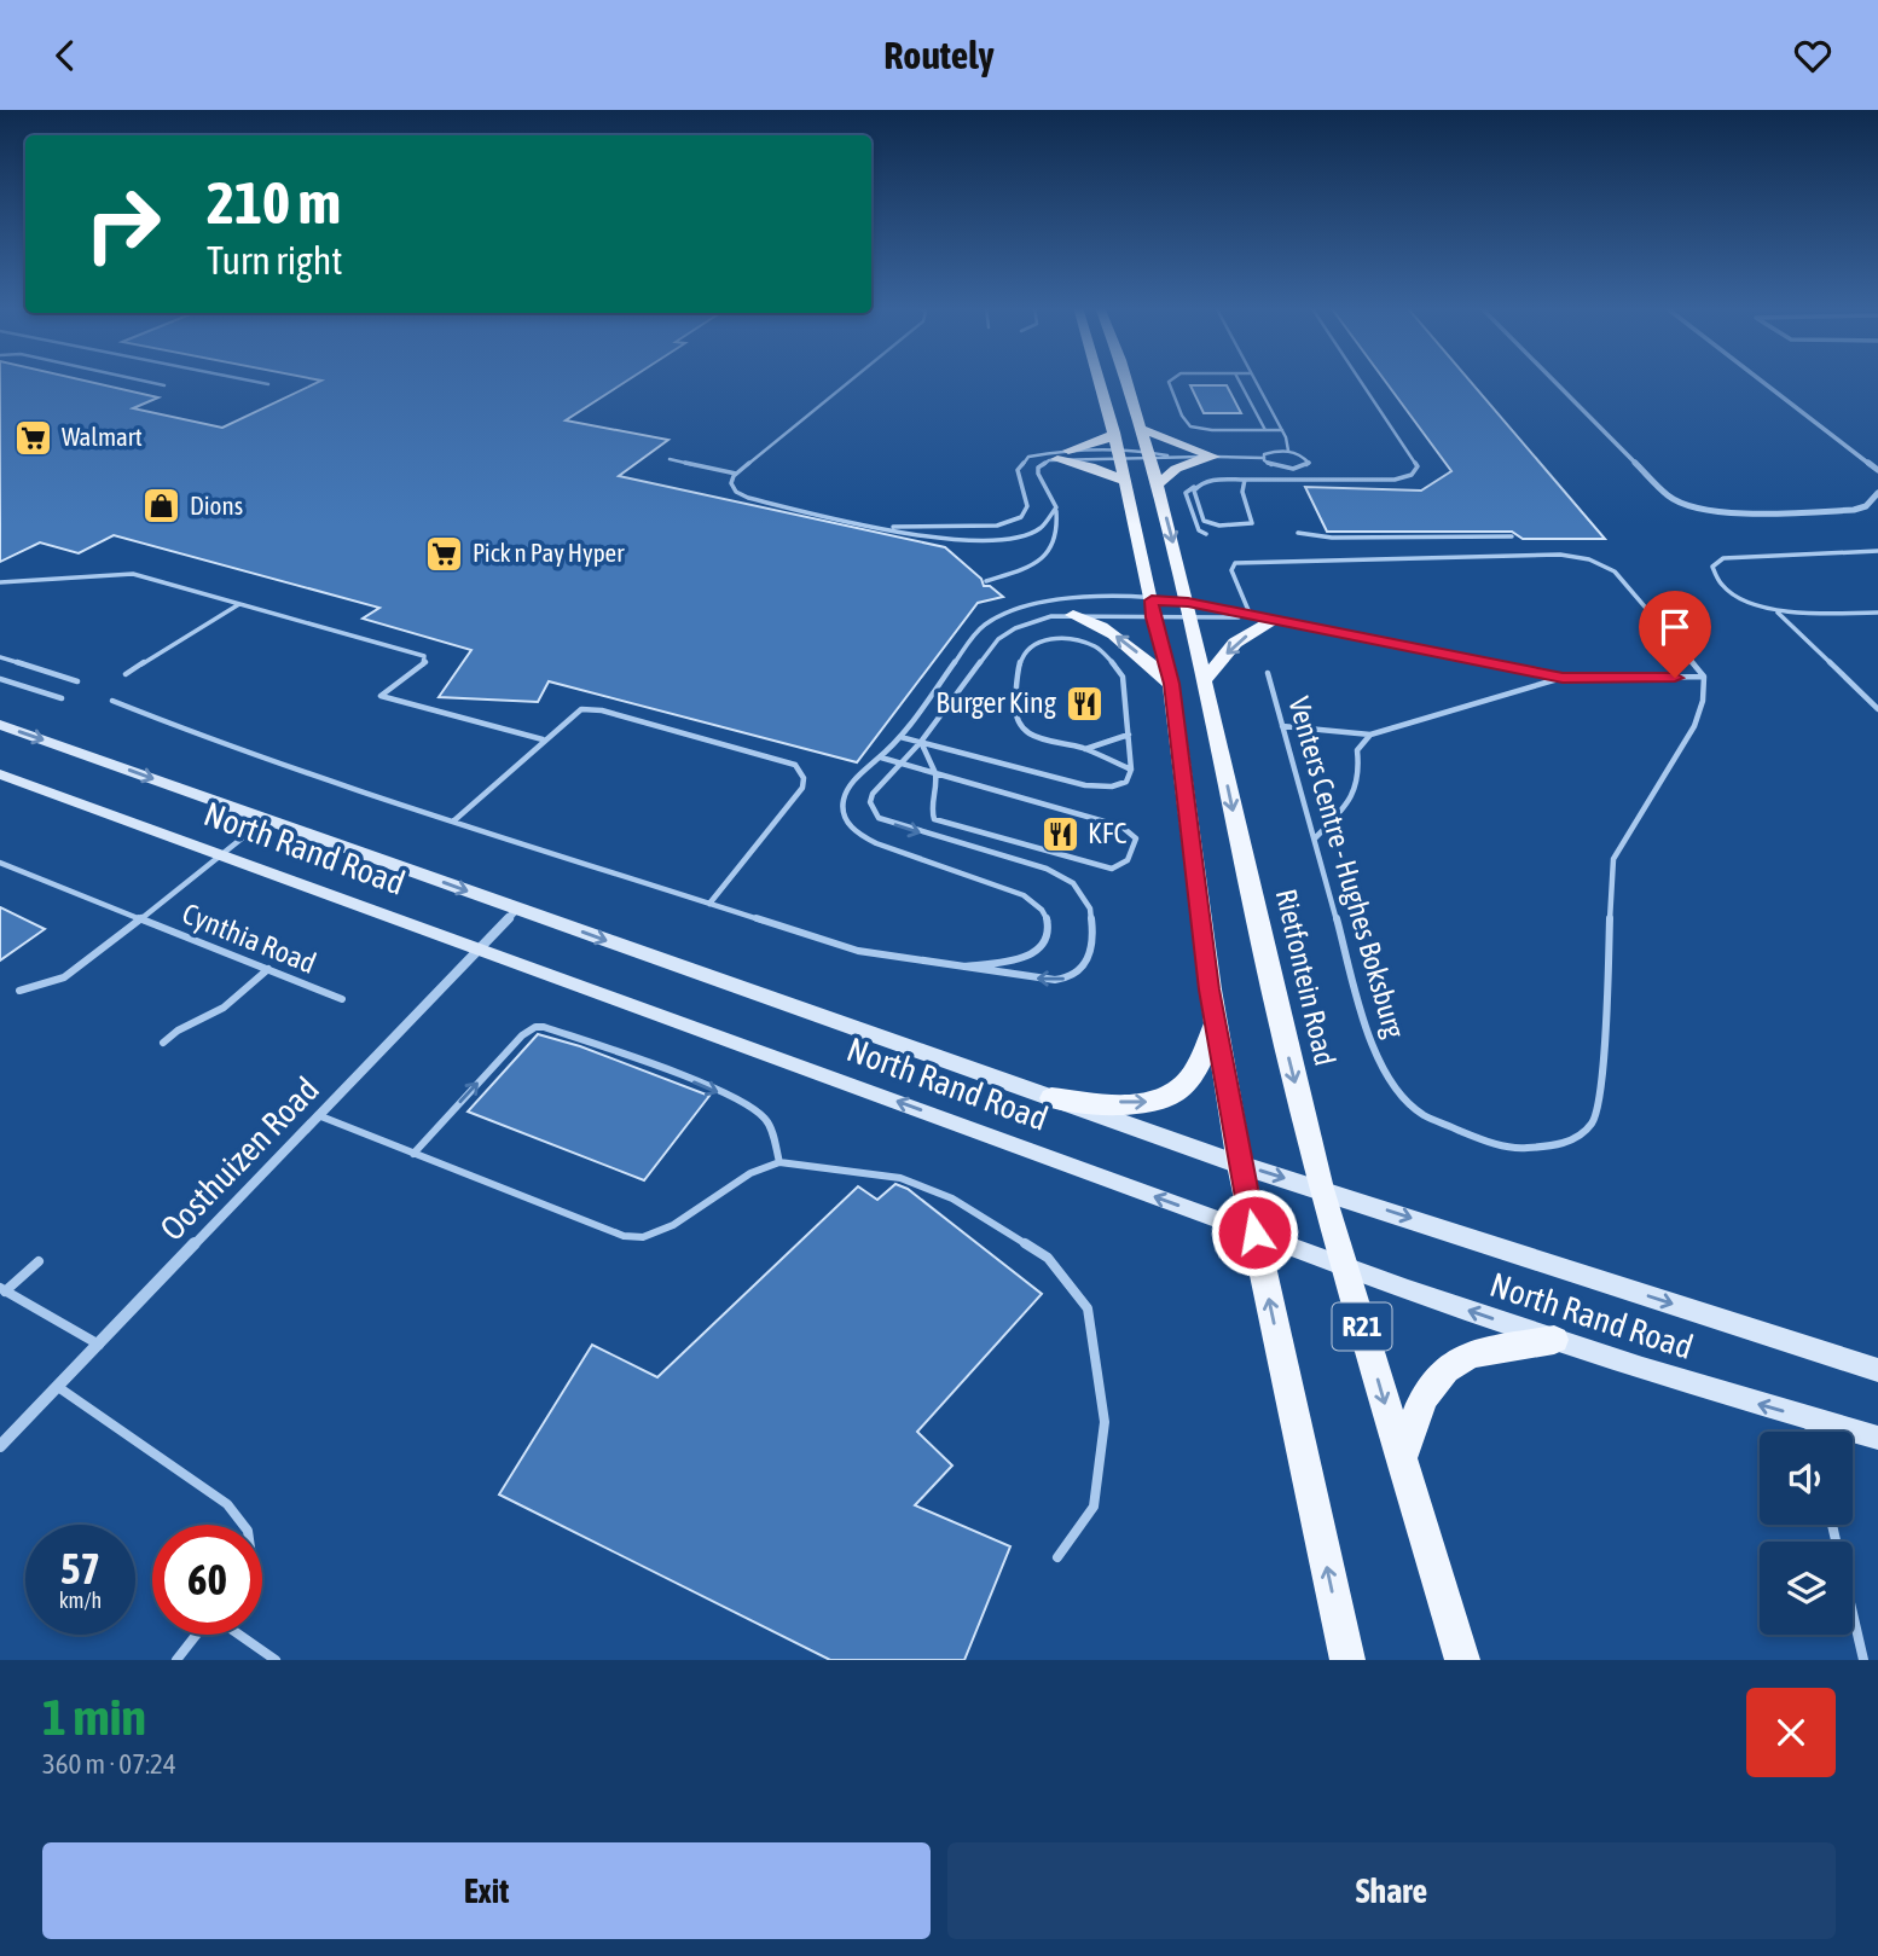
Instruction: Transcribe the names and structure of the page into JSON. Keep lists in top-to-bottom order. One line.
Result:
{"streets":{"main road":["North Rand Road","Rietfontein Road","R21"],"street":["Oosthuizen Road"],"lane":["Venters Centre - Hughes Boksburg","Cynthia Road"]},"crossings":[["North Rand Road","Cynthia Road"],["North Rand Road","Rietfontein Road"],["North Rand Road","Oosthuizen Road"]],"places":{"supermarket":["Walmart","Pick n Pay Hyper"],"shop":["Dions"],"restaurant":["Burger King","KFC"]},"page":{"header":"Routely","turn":["210 m","Turn right"],"speed":"57 km/h","limit":"60","heading":["1 min","360 m · 07:24"],"buttons":["Exit","Share"]}}
